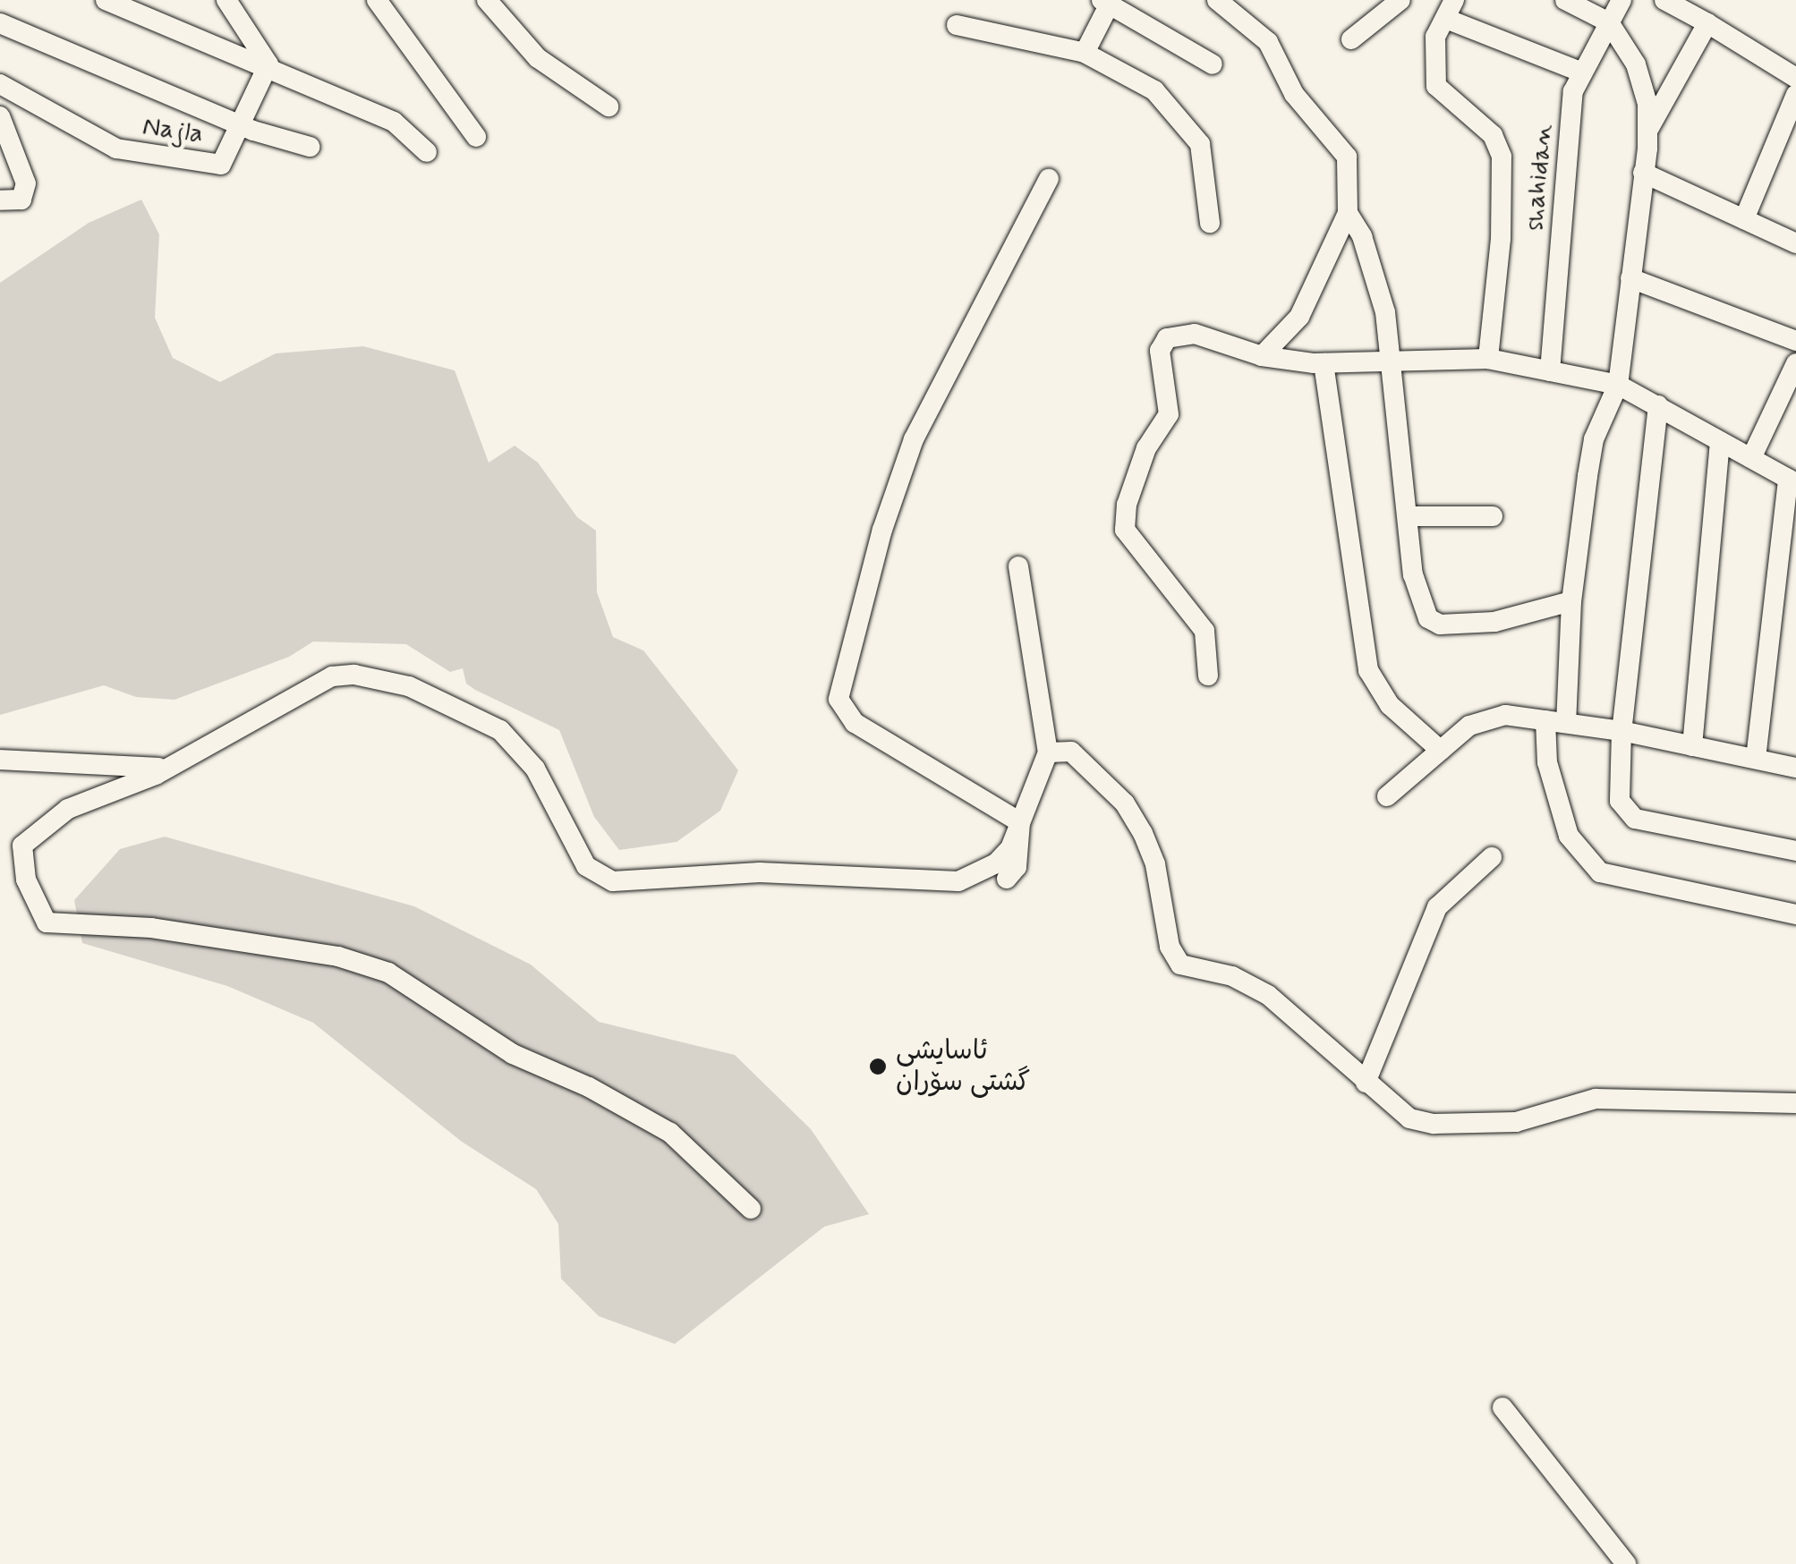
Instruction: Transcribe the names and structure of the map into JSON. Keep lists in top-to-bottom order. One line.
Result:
{"streets":{"street":["Najla","shahidan"]},"places":["ئاسایشی گشتی سۆران"]}
